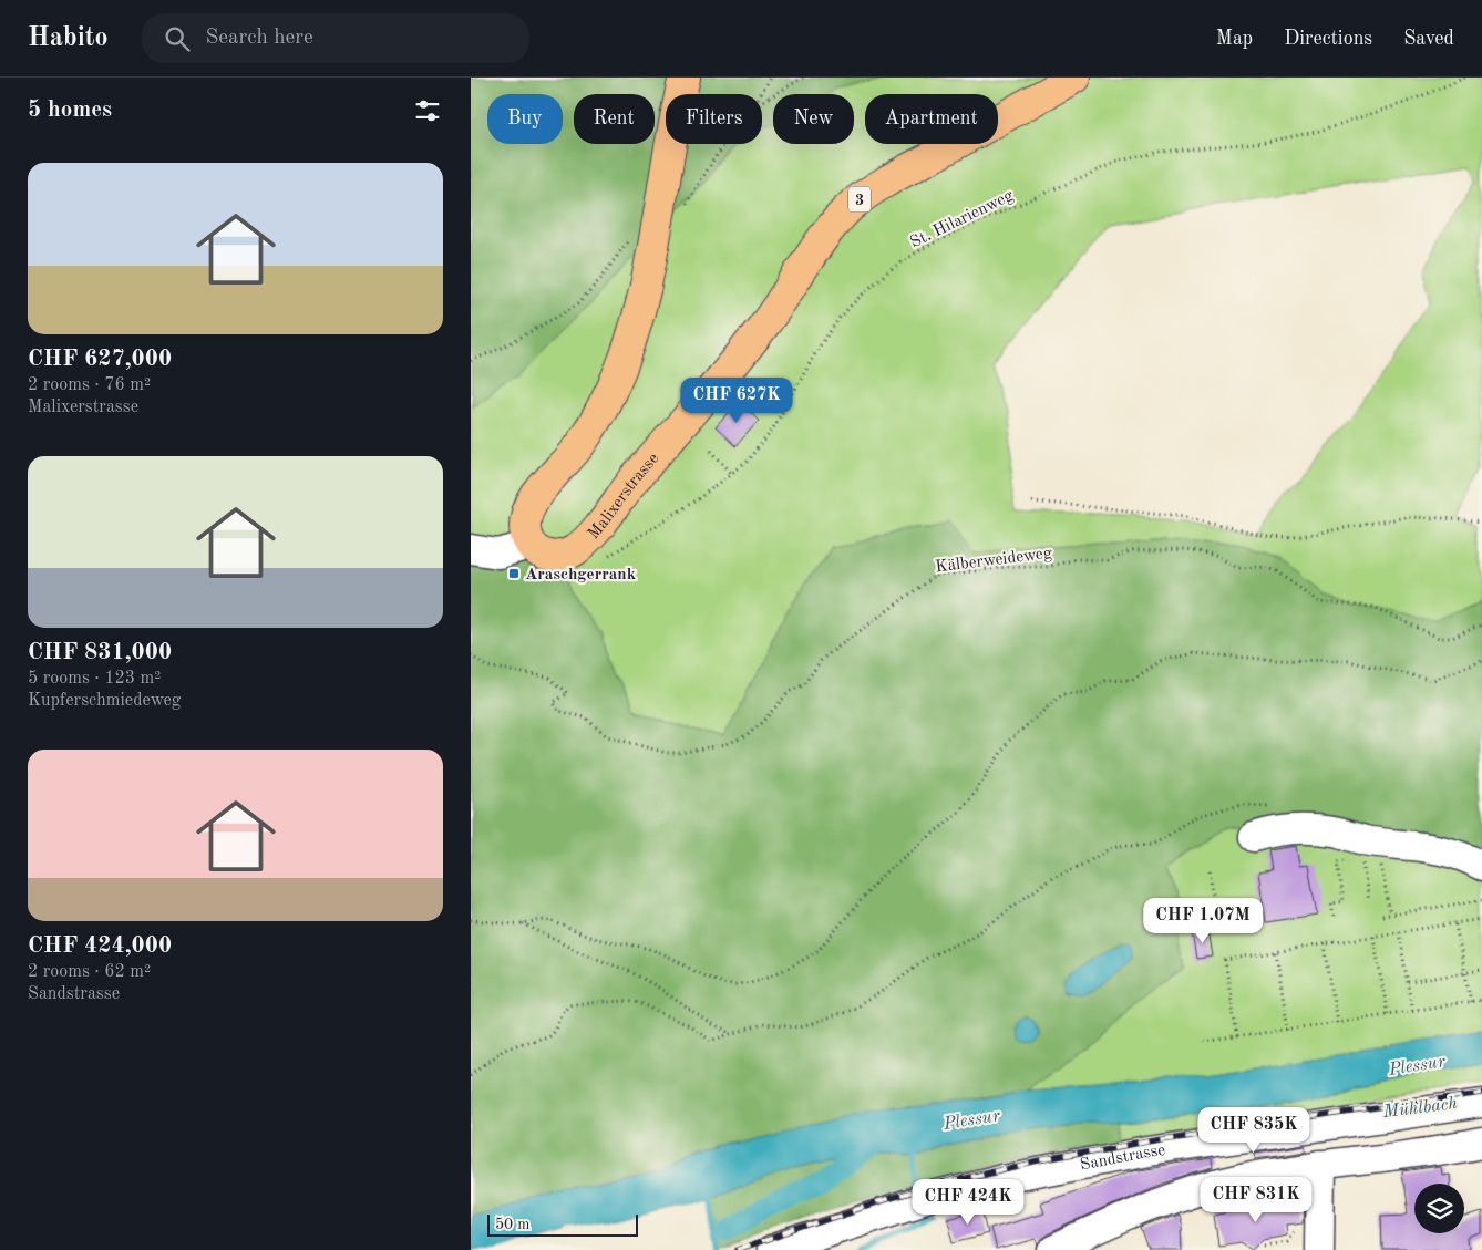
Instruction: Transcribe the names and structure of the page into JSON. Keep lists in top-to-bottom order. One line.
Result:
{"streets":{"main road":["3","Malixerstrasse"],"street":["Sandstrasse"],"path":["St. Hilarienweg","Kälberweideweg"]},"water":["Plessur","Mühlbach"],"places":{"transit":["Araschgerrank"]},"scale_bar":"50 m","page":{"header":"Habito","search":"Search here","nav":["Map","Directions","Saved"],"heading":"5 homes","chip":["Buy","Rent","Filters","New","Apartment"],"list":[{"name":"CHF 627,000","note":"2 rooms · 76 m² · Malixerstrasse"},{"name":"CHF 831,000","note":"5 rooms · 123 m² · Kupferschmiedeweg"},{"name":"CHF 424,000","note":"2 rooms · 62 m² · Sandstrasse"}],"price":["CHF 627K","CHF 1.07M","CHF 835K","CHF 831K","CHF 424K"],"scale":"50 m"}}
